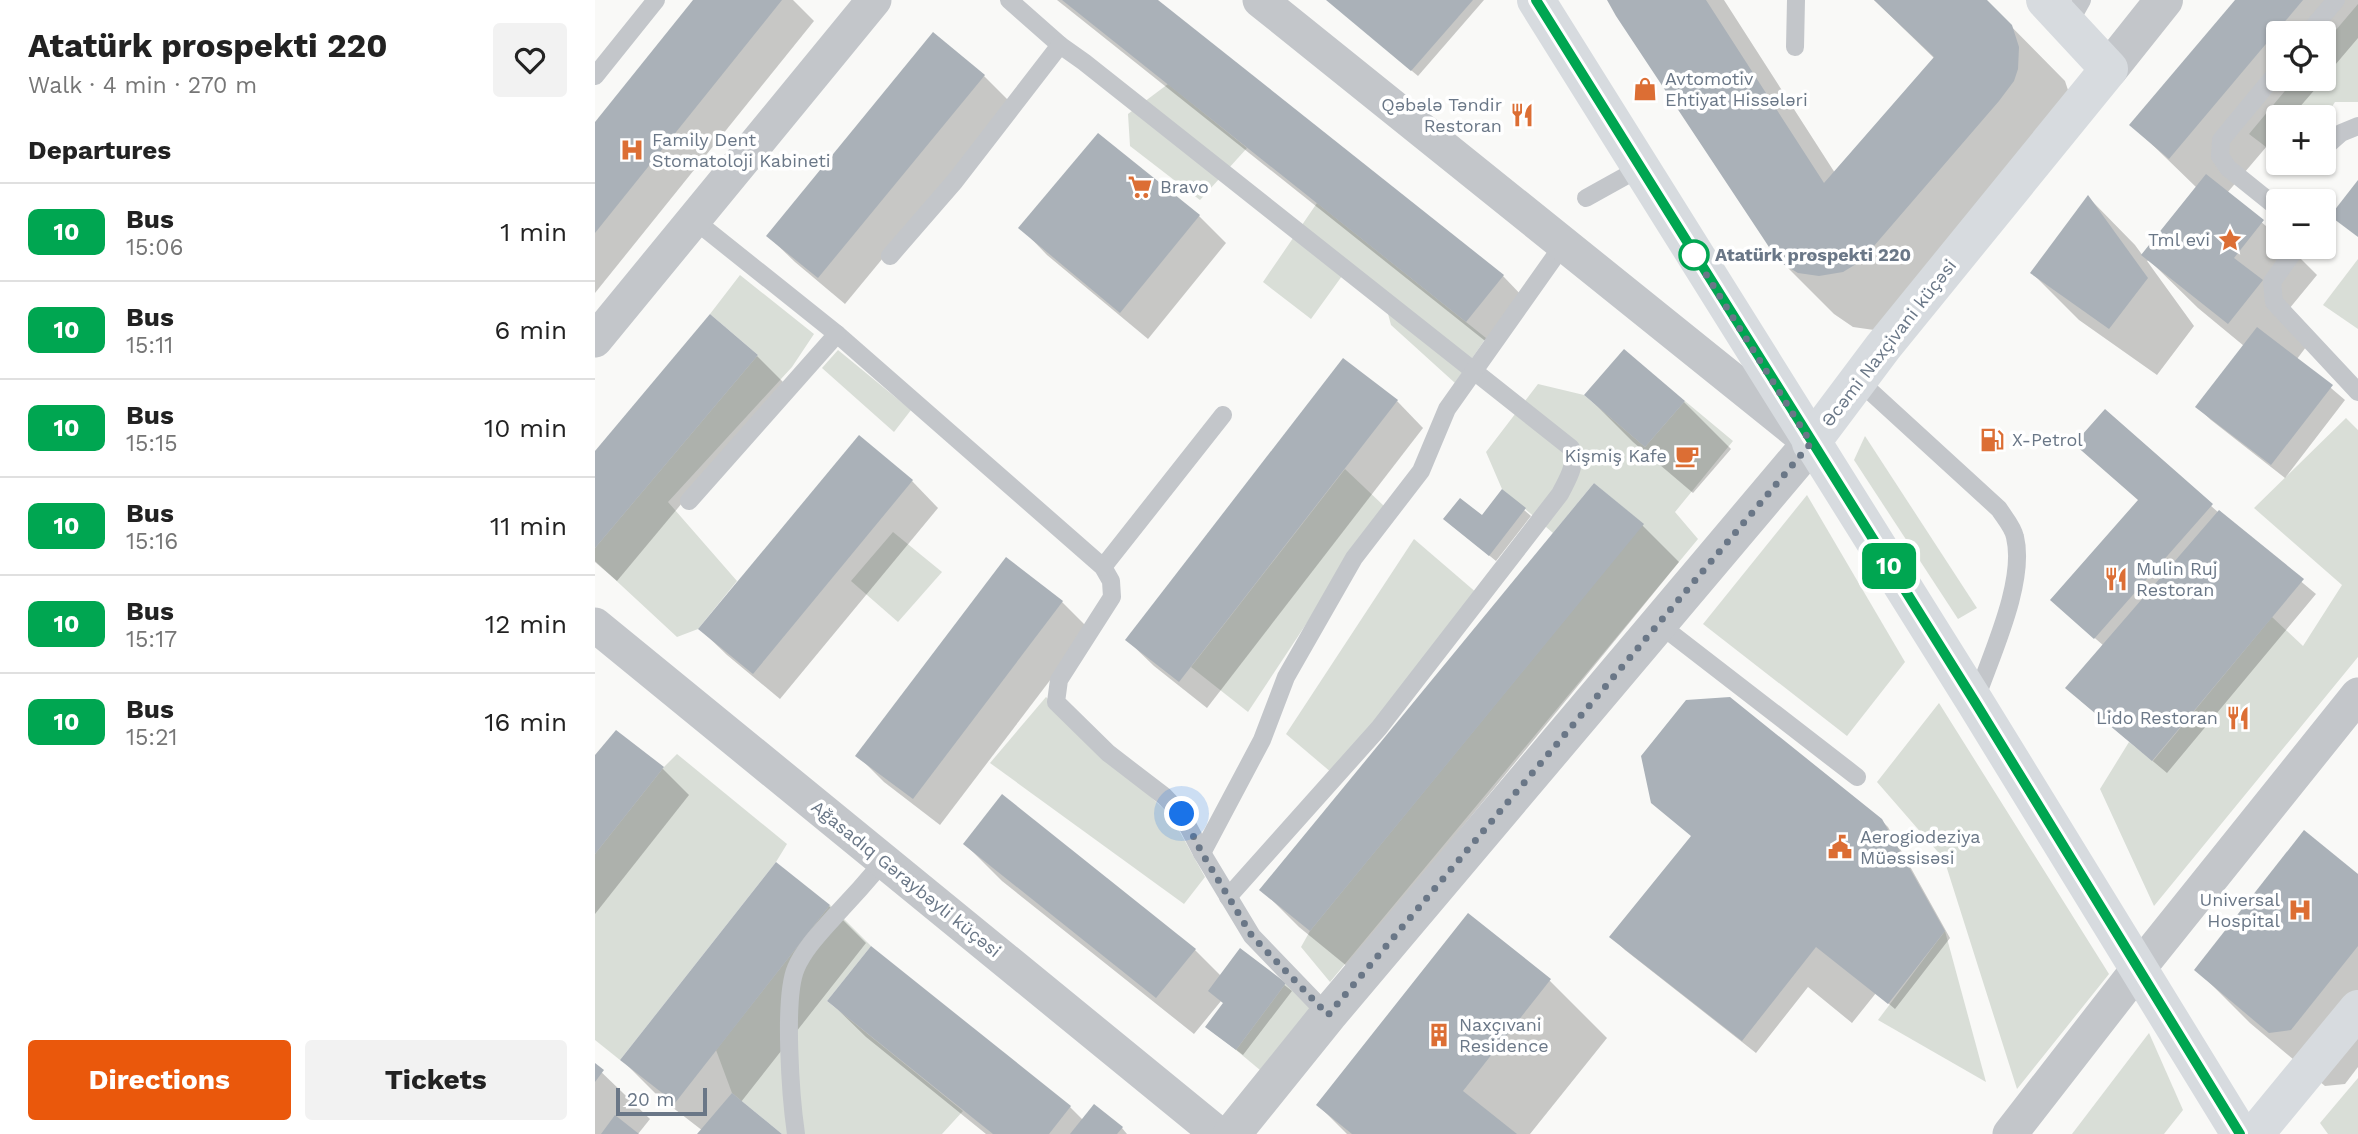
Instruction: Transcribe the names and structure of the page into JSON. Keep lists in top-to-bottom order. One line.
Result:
{"streets":{"main road":["Əcəmi Naxçivani küçəsi"],"street":["Ağasadıq Gəraybəyli küçəsi"]},"places":{"shop":["Avtomotiv Ehtiyat Hissələri"],"restaurant":["Qəbələ Təndir Restoran","Mulin Ruj Restoran","Lido Restoran"],"hospital":["Family Dent Stomatoloji Kabineti","Universal Hospital"],"supermarket":["Bravo"],"place":["Tml evi"],"other":["Atatürk prospekti 220"],"fuel station":["X-Petrol"],"cafe":["Kişmiş Kafe"],"public building":["Aerogiodeziya Müəssisəsi"],"building":["Naxçıvani Residence"]},"lines":["bus line 10"],"scale_bar":"20 m","page":{"heading":[["Atatürk prospekti 220","Walk · 4 min · 270 m"],"Departures"],"on_map":"10","map_buttons":["+","−"],"list":[{"mark":"10","name":"Bus","note":"15:06","value":"1 min"},{"mark":"10","name":"Bus","note":"15:11","value":"6 min"},{"mark":"10","name":"Bus","note":"15:15","value":"10 min"},{"mark":"10","name":"Bus","note":"15:16","value":"11 min"},{"mark":"10","name":"Bus","note":"15:17","value":"12 min"},{"mark":"10","name":"Bus","note":"15:21","value":"16 min"}],"buttons":["Directions","Tickets"],"scale":"20 m"}}
